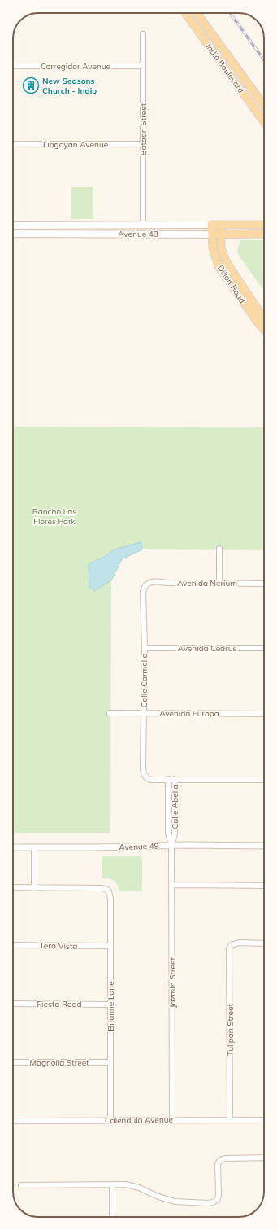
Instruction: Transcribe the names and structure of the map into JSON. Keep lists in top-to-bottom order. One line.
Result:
{"streets":{"main road":["Indio Boulevard","Avenue 48","Dillon Road"],"street":["Corregidor Avenue","Bataan Street","Lingayan Avenue","Avenida Nerium","Avenida Cedrus","Calle Carmello","Avenida Europa","Calle Abelia","Avenue 49","Tera Vista","Jazmin Street","Fiesta Road","Brianne Lane","Tulipan Street","Magnolia Street","Calendula Avenue"]},"crossings":[["Corregidor Avenue","Bataan Street"],["Bataan Street","Lingayan Avenue"],["Bataan Street","Avenue 48"],["Avenue 48","Dillon Road"],["Avenida Nerium","Calle Carmello"],["Avenida Cedrus","Calle Carmello"],["Calle Carmello","Avenida Europa"],["Calle Carmello","Calle Abelia"],["Calle Abelia","Avenue 49"],["Calle Abelia","Jazmin Street"],["Avenue 49","Jazmin Street"],["Tera Vista","Brianne Lane"],["Jazmin Street","Calendula Avenue"],["Fiesta Road","Brianne Lane"],["Brianne Lane","Magnolia Street"],["Brianne Lane","Calendula Avenue"],["Tulipan Street","Calendula Avenue"]],"parks":["Rancho Las Flores Park"],"places":{"building":["New Seasons Church - Indio"]}}
